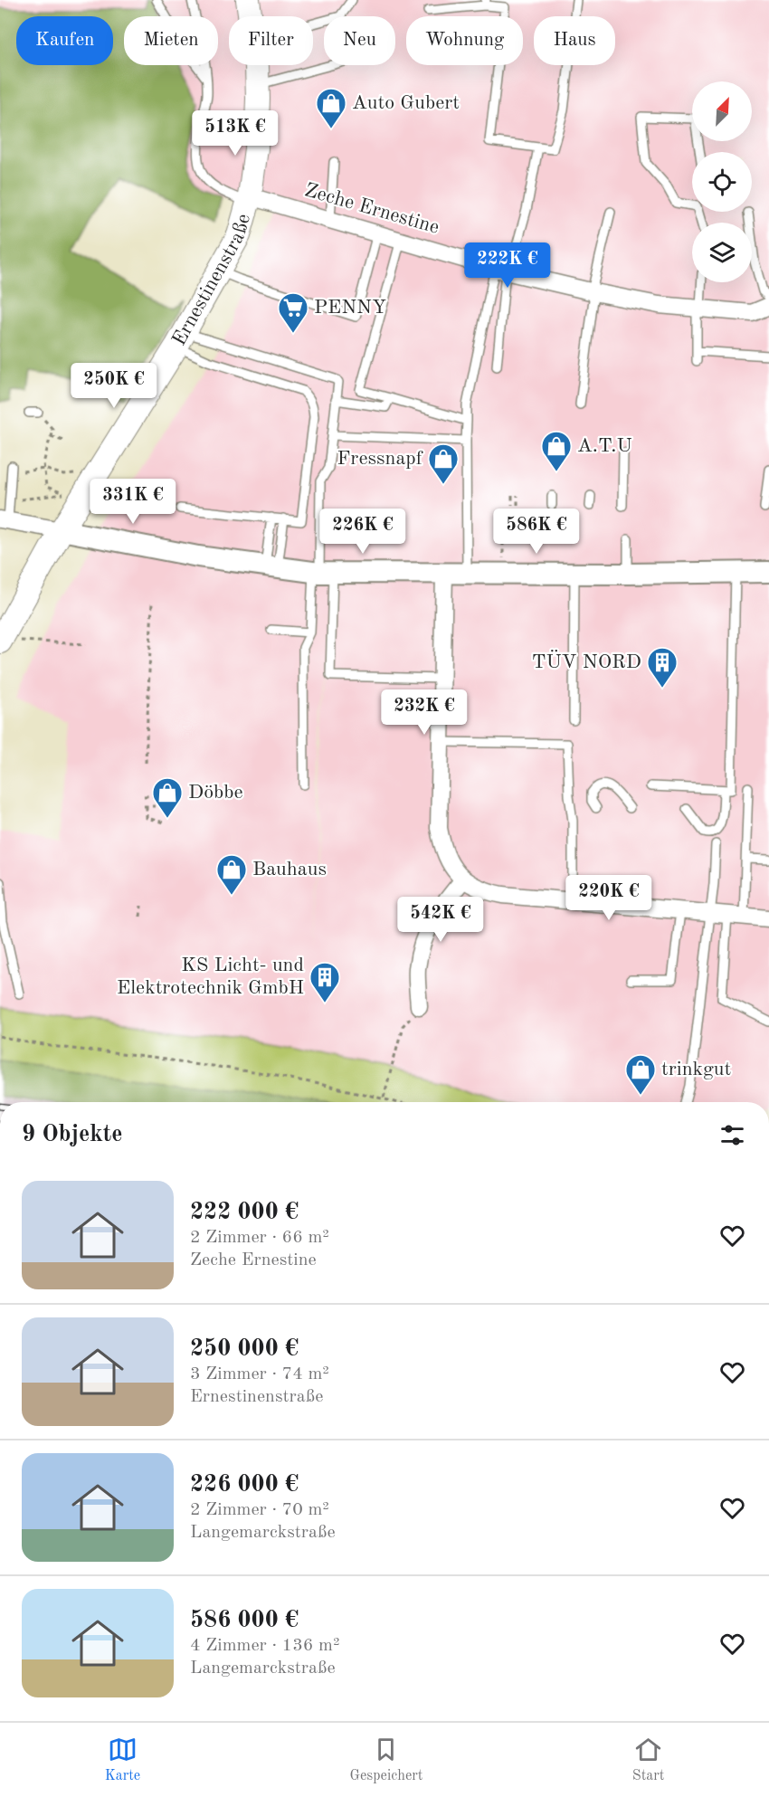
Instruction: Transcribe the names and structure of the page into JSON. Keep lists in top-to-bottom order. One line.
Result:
{"streets":{"main road":["Ernestinenstraße"],"street":["Zeche Ernestine"]},"crossings":[["Zeche Ernestine","Ernestinenstraße"]],"places":{"shop":["Auto Gubert","A.T.U","Fressnapf","Döbbe","Bauhaus","trinkgut"],"supermarket":["PENNY"],"building":["TÜV NORD","KS Licht- und Elektrotechnik GmbH"]},"north":"top right","page":{"chip":["Kaufen","Mieten","Filter","Neu","Wohnung","Haus"],"price":["513K €","222K €","250K €","331K €","226K €","586K €","232K €","220K €","542K €"],"heading":"9 Objekte","list":[{"name":"222 000 €","note":"2 Zimmer · 66 m² · Zeche Ernestine"},{"name":"250 000 €","note":"3 Zimmer · 74 m² · Ernestinenstraße"},{"name":"226 000 €","note":"2 Zimmer · 70 m² · Langemarckstraße"},{"name":"586 000 €","note":"4 Zimmer · 136 m² · Langemarckstraße"}],"tabs":["Karte","Gespeichert","Start"]}}
